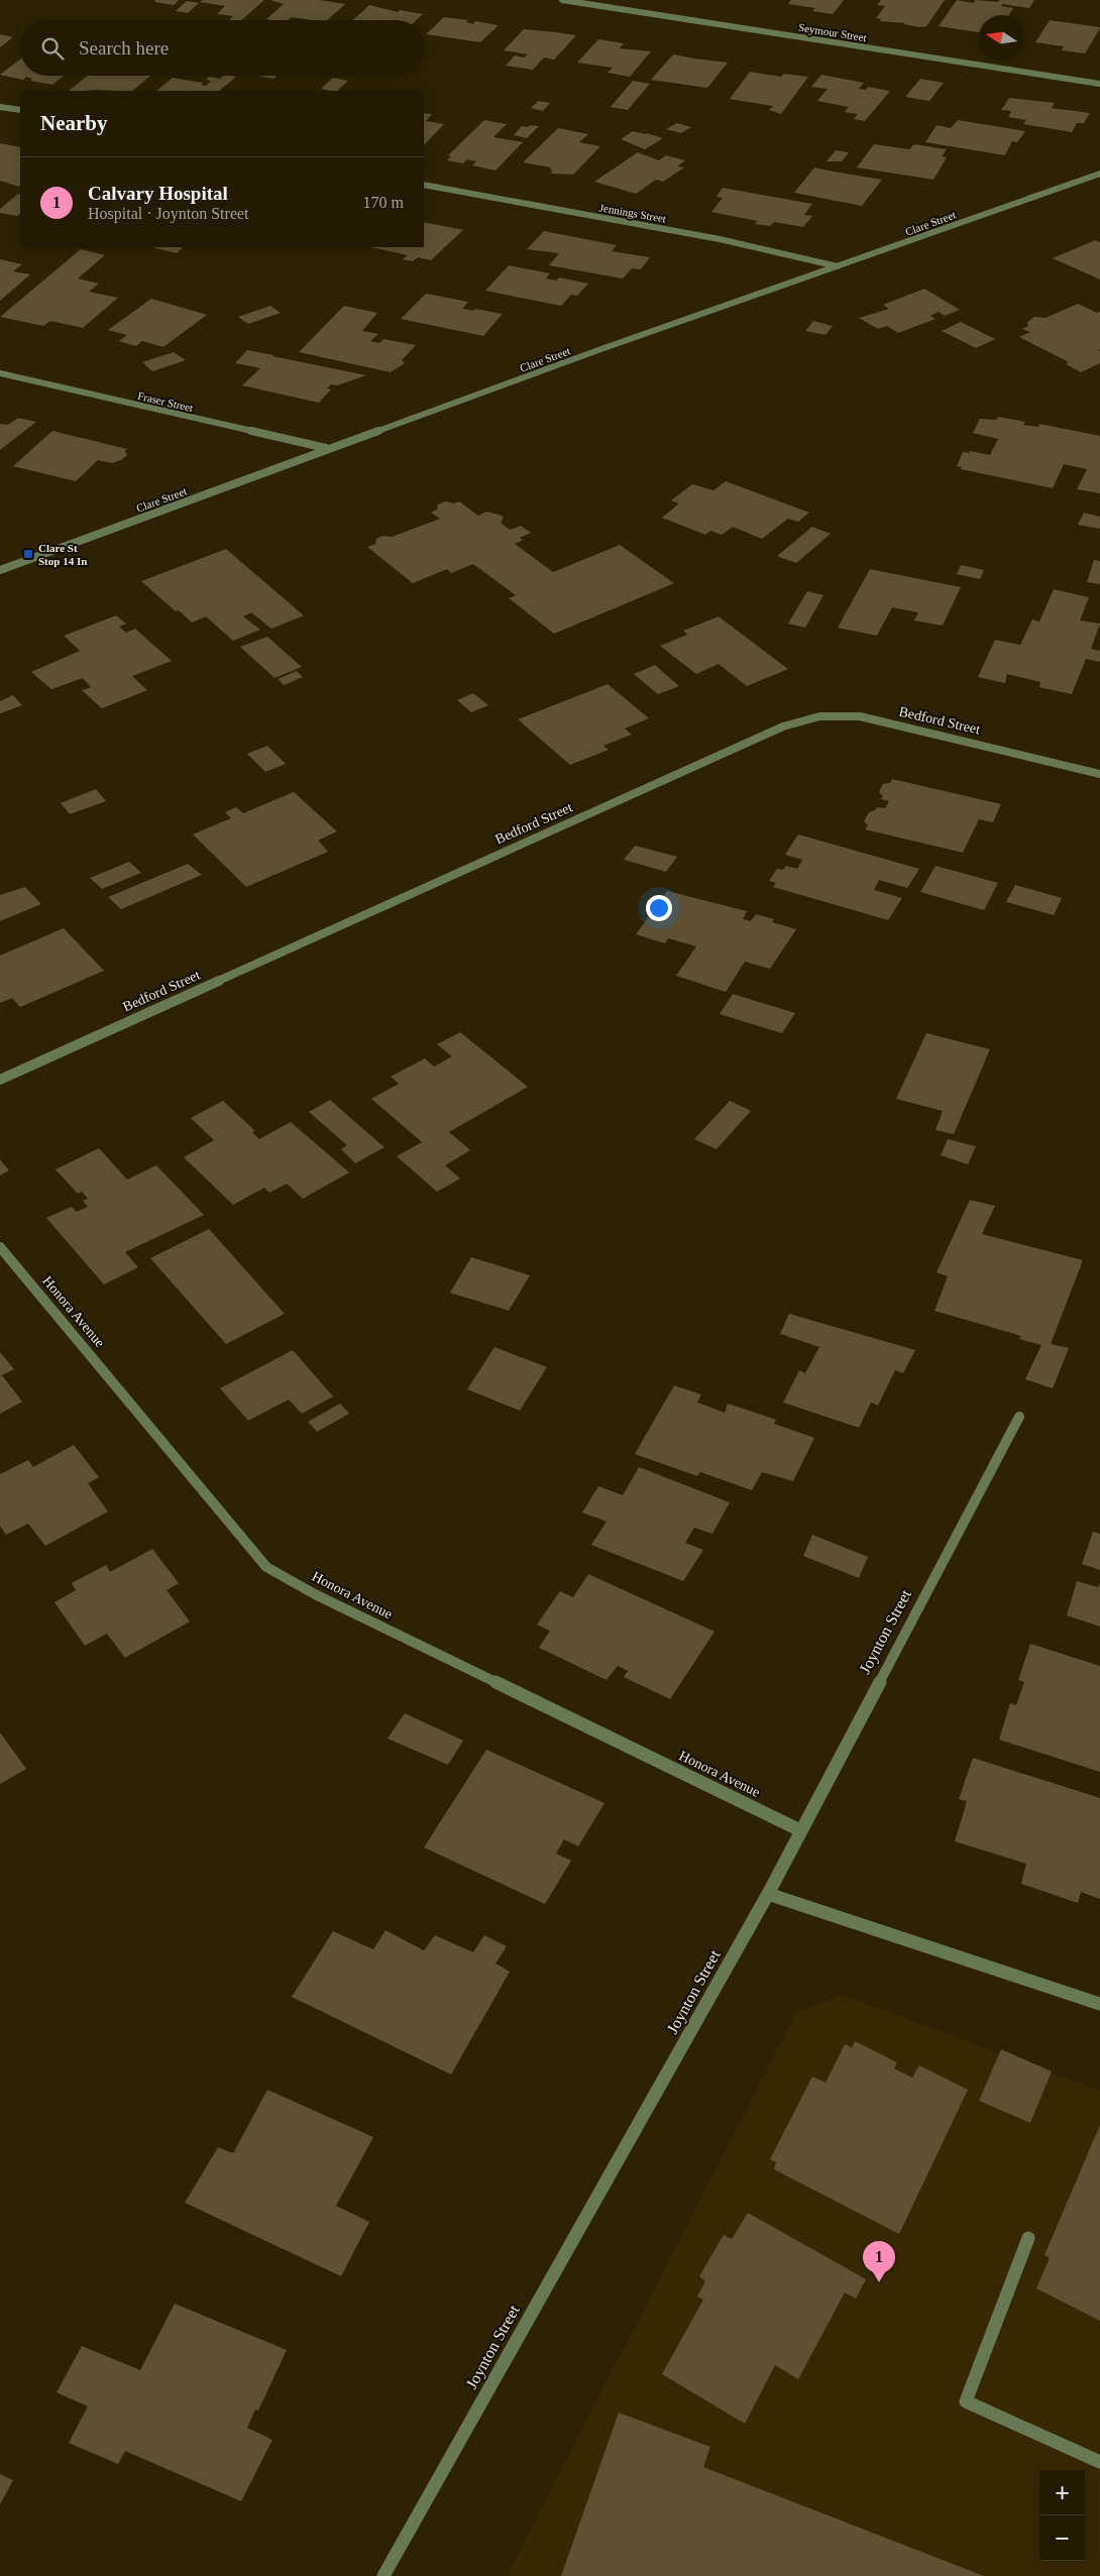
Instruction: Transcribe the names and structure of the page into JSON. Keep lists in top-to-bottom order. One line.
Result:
{"streets":{"street":["Seymour Street","Jennings Street","Clare Street","Fraser Street","Bedford Street","Honora Avenue","Joynton Street"]},"crossings":[["Jennings Street","Clare Street"],["Clare Street","Fraser Street"],["Honora Avenue","Joynton Street"]],"places":{"transit":["Clare St Stop 14 In"]},"north":"left","page":{"search":"Search here","heading":"Nearby","list":[{"mark":"1","name":"Calvary Hospital","note":"Hospital · Joynton Street","value":"170 m"}],"pins":"1","map_buttons":["+","−"]}}
